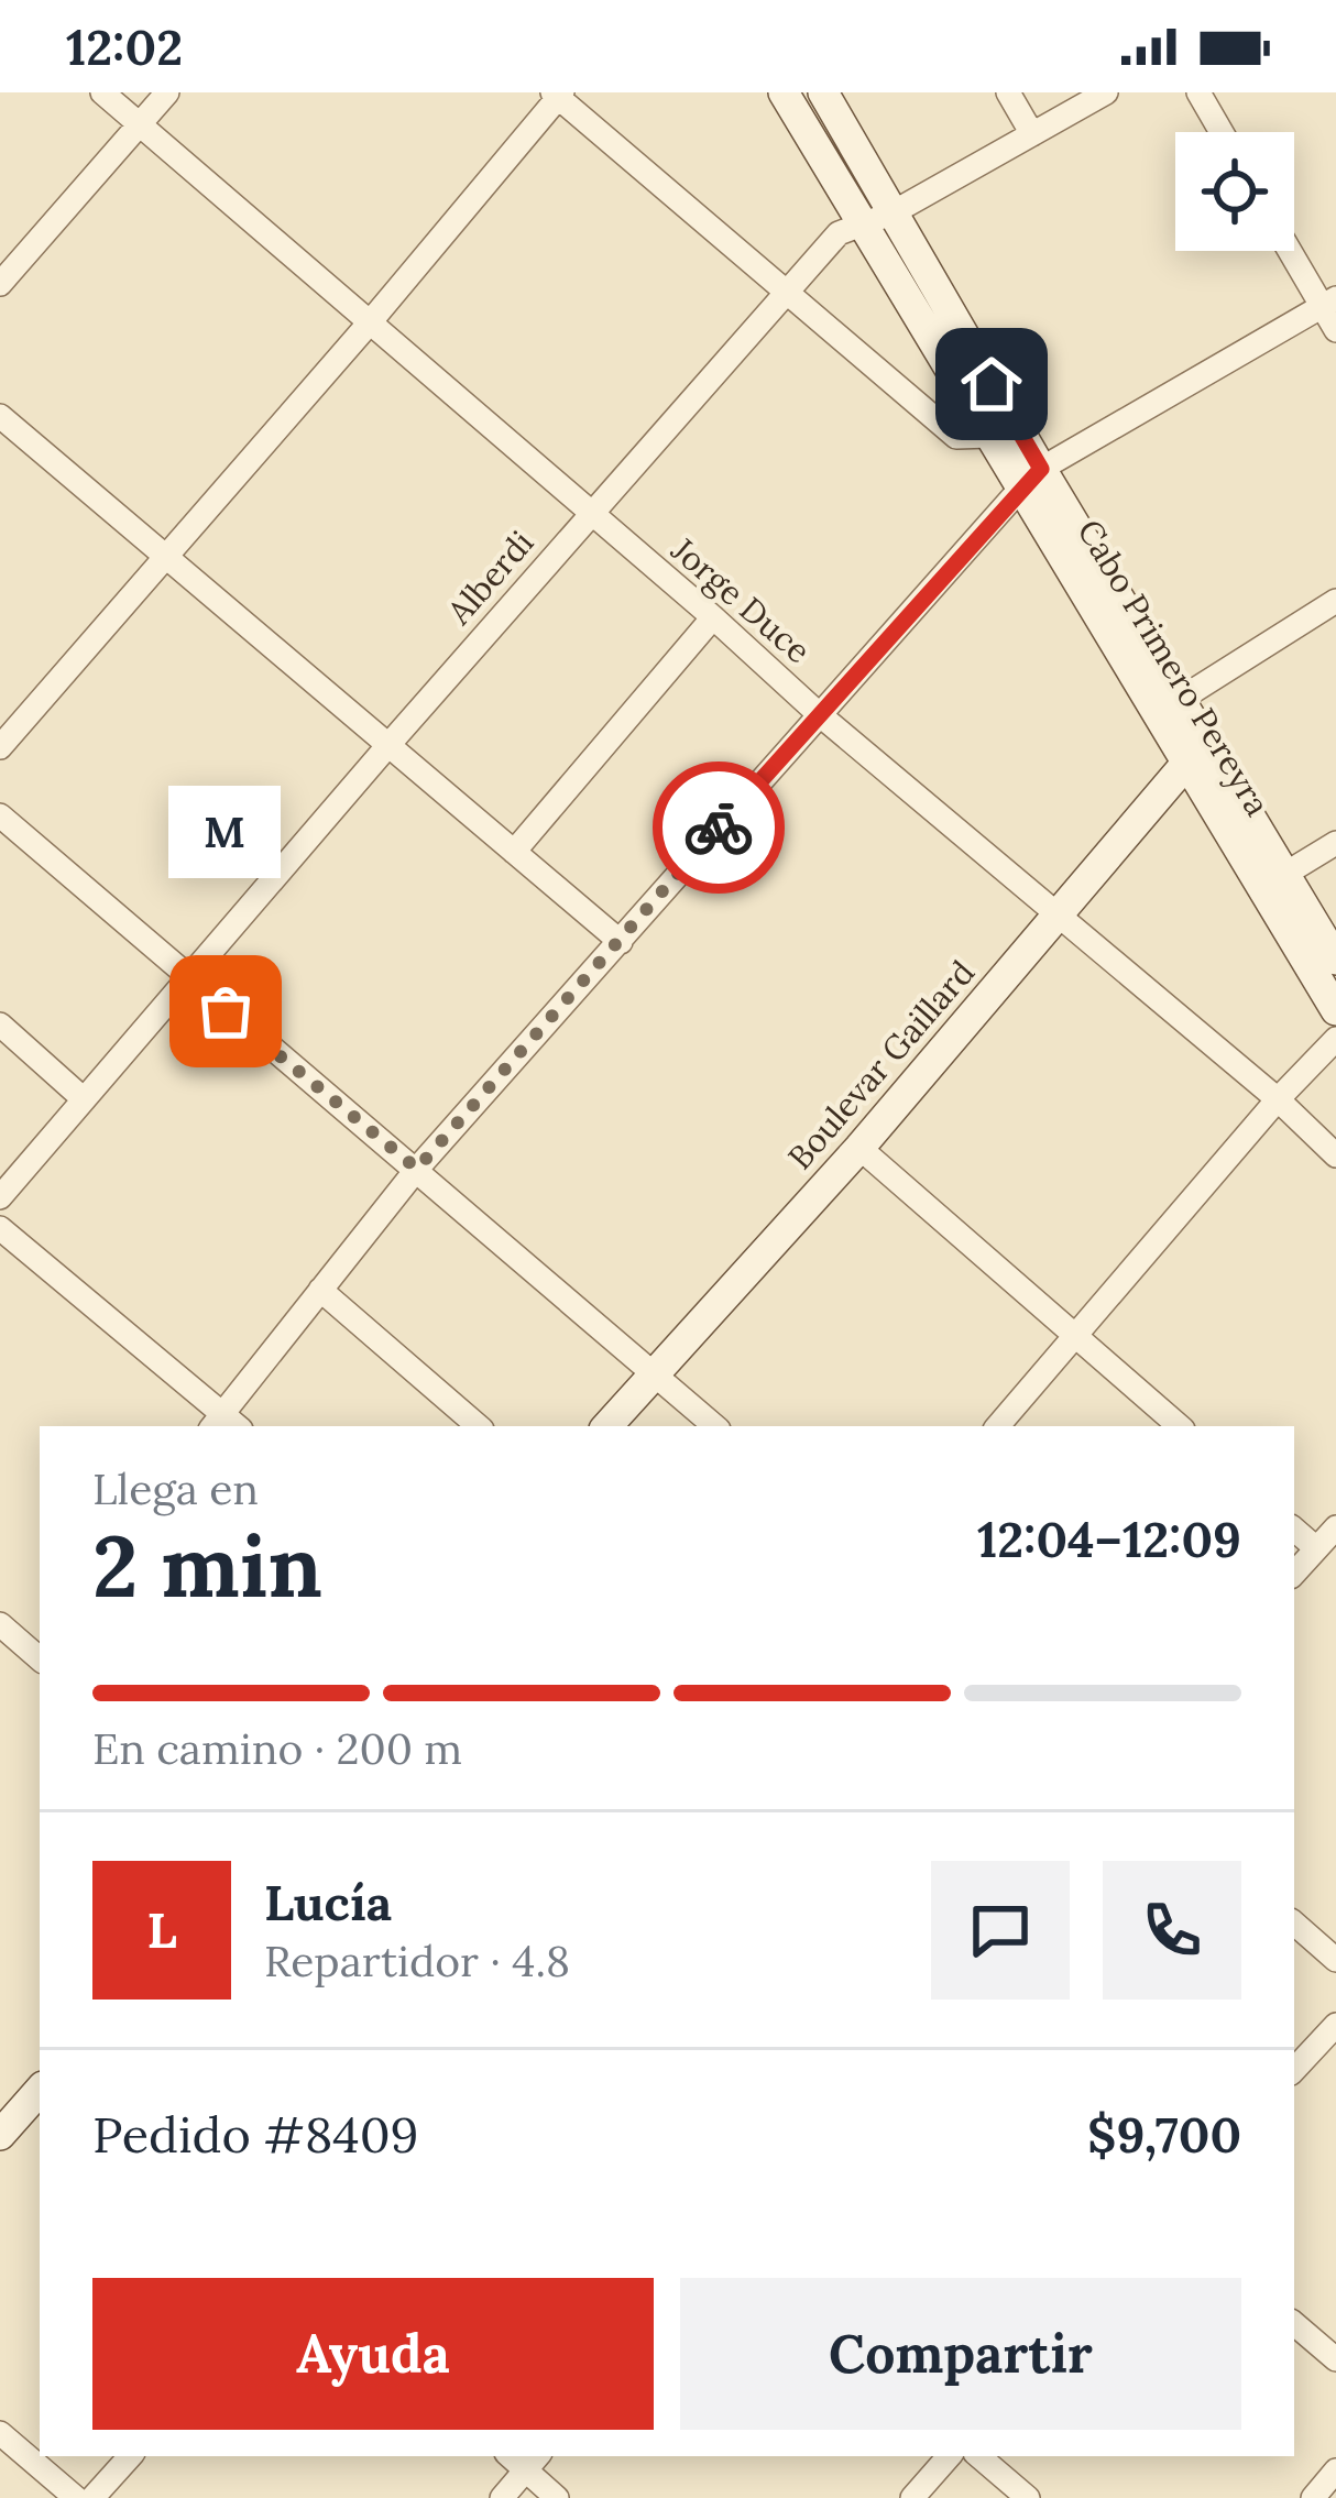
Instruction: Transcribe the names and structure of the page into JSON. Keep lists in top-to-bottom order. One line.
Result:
{"streets":{"street":["Alberdi","Jorge Duce","Cabo Primero Pereyra","Boulevar Gaillard"]},"crossings":[["Alberdi","Jorge Duce"],["Alberdi","Cabo Primero Pereyra"],["Jorge Duce","Boulevar Gaillard"],["Cabo Primero Pereyra","Boulevar Gaillard"]],"places":["M"],"page":{"status":"12:02","bubble":"M","heading":["2 min","Llega en","12:04–12:09"],"panel":["Lucía","Repartidor · 4.8","Pedido #8409","$9,700"],"bar":"En camino · 200 m","round":"L","buttons":["Ayuda","Compartir"]}}
